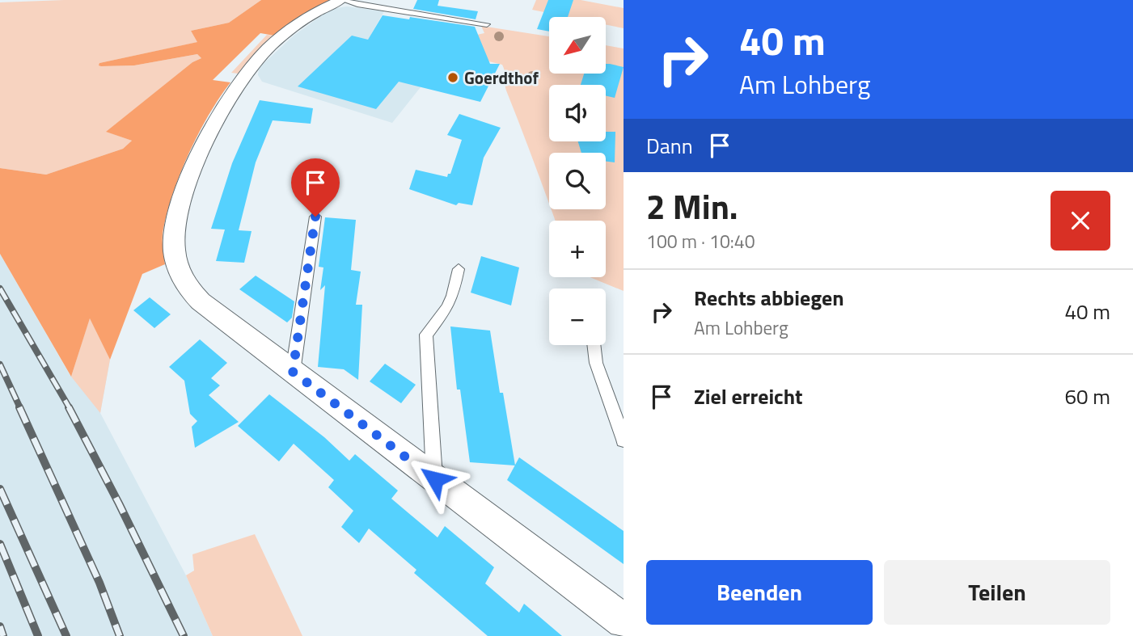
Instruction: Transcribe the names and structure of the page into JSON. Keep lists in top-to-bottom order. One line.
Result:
{"places":["Goerdthof"],"north":"bottom left","page":{"turn":["40 m","Am Lohberg"],"map_buttons":["+","−"],"then":"Dann","heading":["2 Min.","100 m · 10:40"],"list":[{"name":"Rechts abbiegen","note":"Am Lohberg","value":"40 m"},{"name":"Ziel erreicht","value":"60 m"}],"buttons":["Beenden","Teilen"]}}
